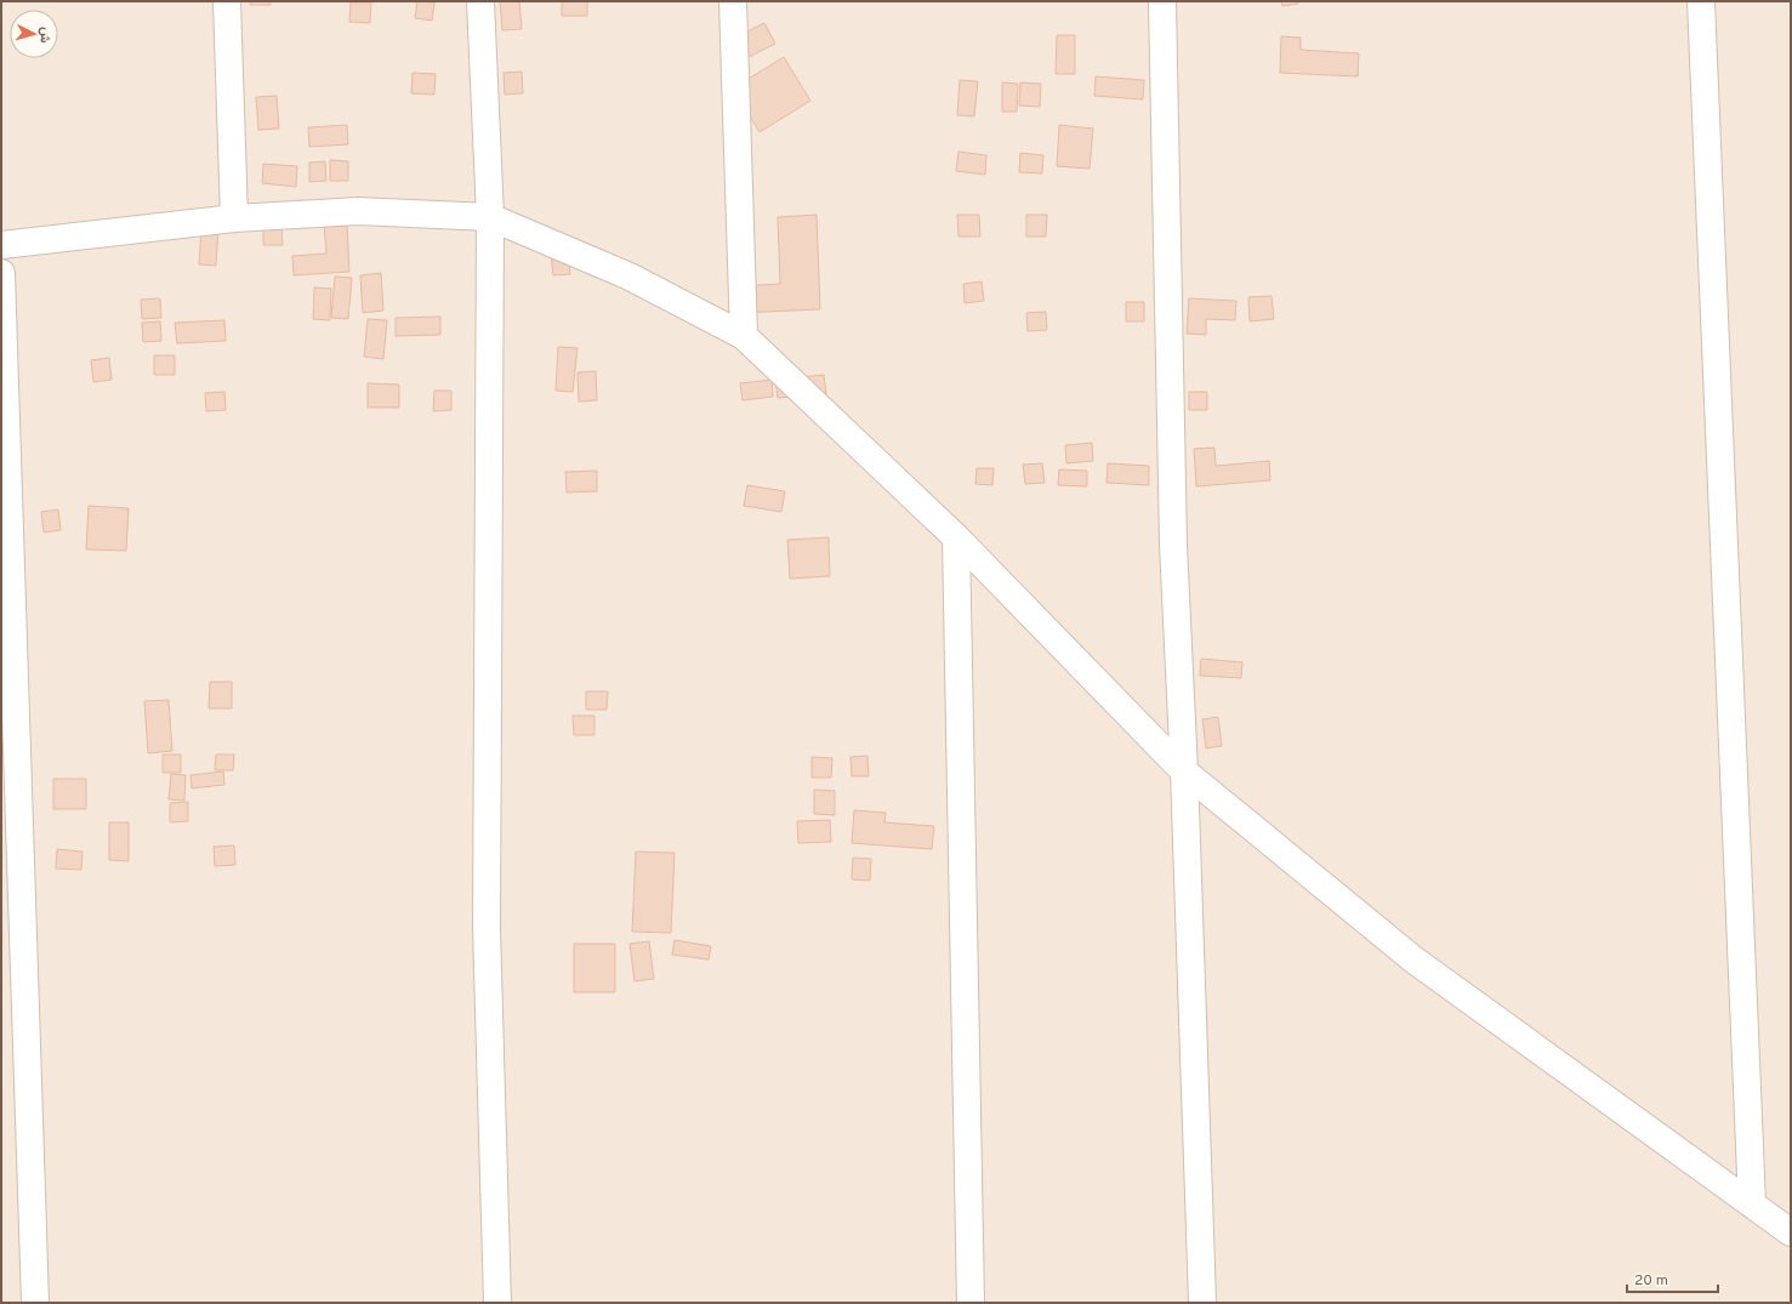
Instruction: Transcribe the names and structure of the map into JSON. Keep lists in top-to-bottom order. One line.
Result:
{"scale_bar":"20 m","north":"right"}
